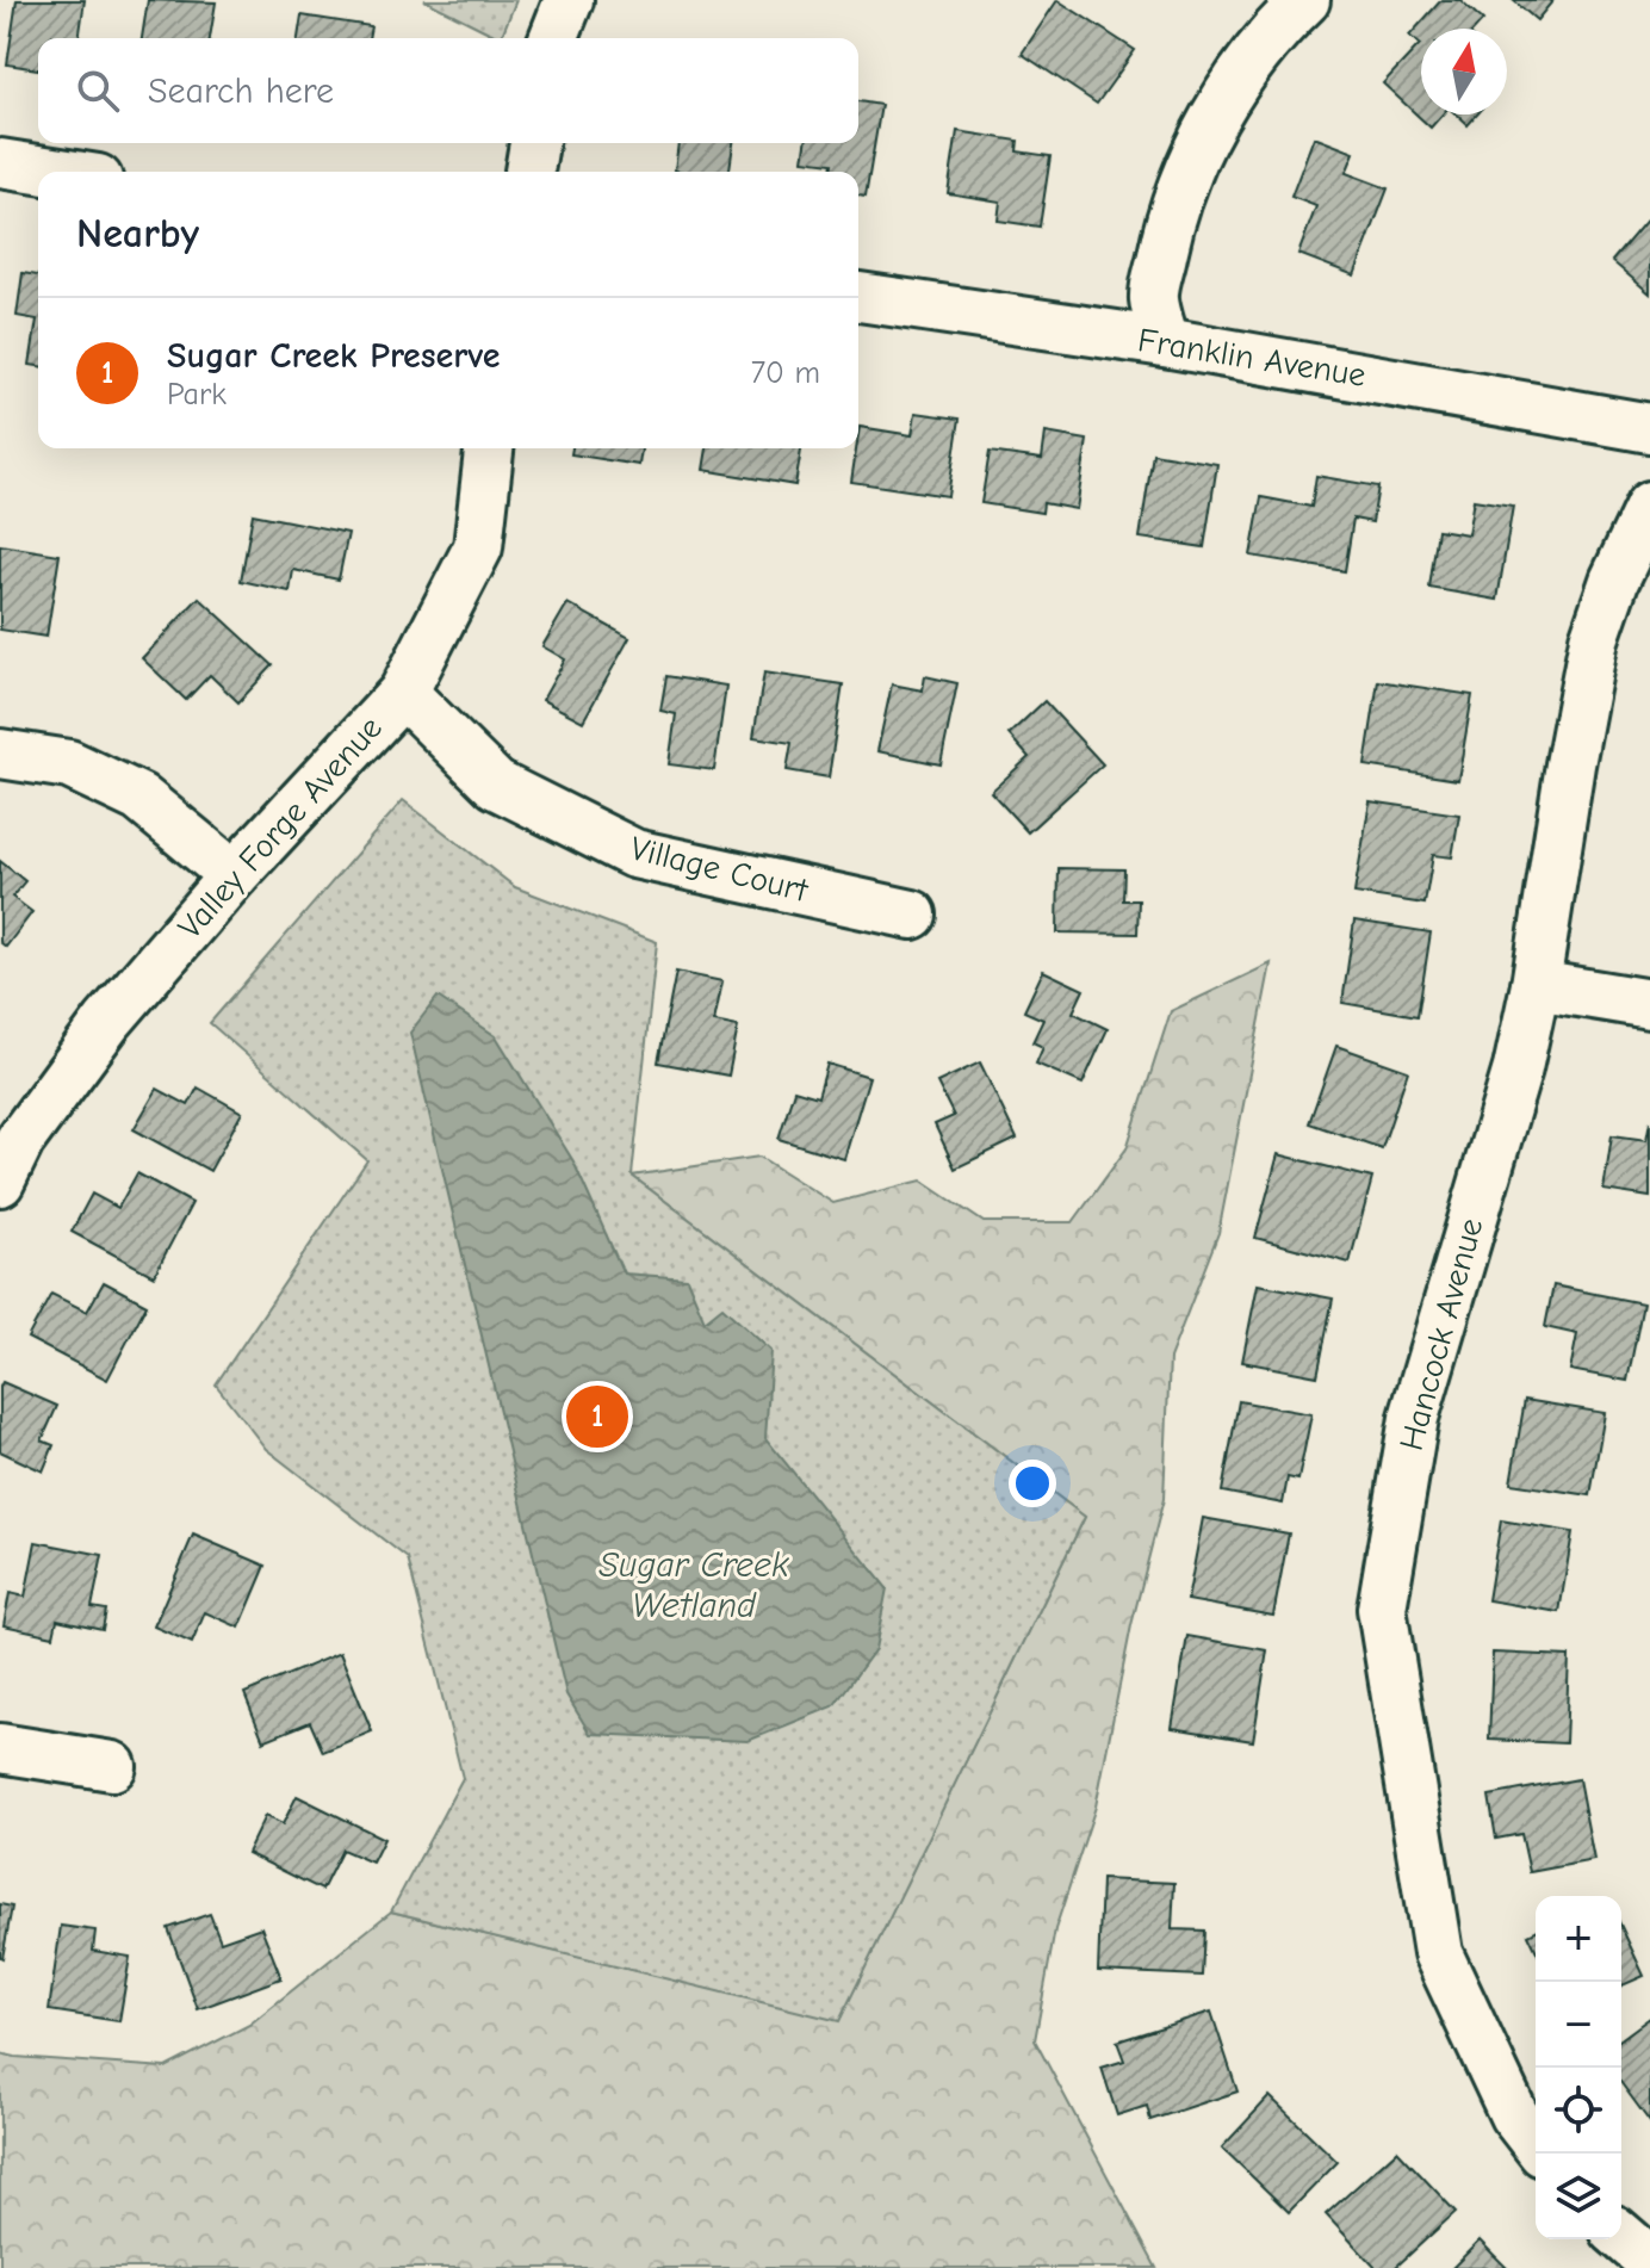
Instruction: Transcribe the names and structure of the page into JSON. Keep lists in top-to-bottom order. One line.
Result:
{"streets":{"street":["Franklin Avenue","Valley Forge Avenue","Village Court","Hancock Avenue"]},"crossings":[["Valley Forge Avenue","Village Court"]],"water":["Sugar Creek Wetland"],"north":"top","page":{"search":"Search here","heading":"Nearby","list":[{"mark":"1","name":"Sugar Creek Preserve","note":"Park","value":"70 m"}],"pins":"1","map_buttons":["+","−"]}}
